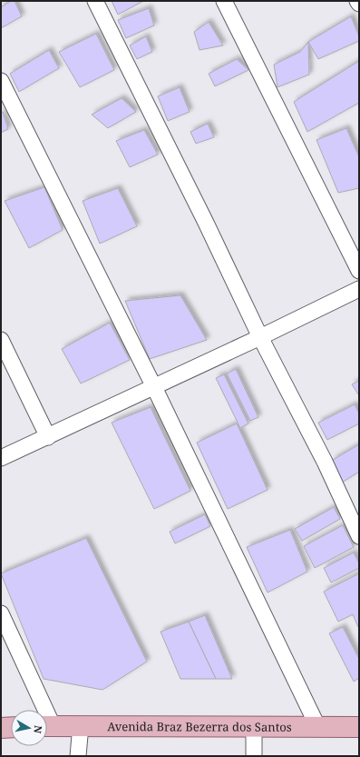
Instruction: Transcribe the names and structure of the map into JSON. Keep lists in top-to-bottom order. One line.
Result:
{"streets":{"main road":["Avenida Braz Bezerra dos Santos"]},"north":"right"}
